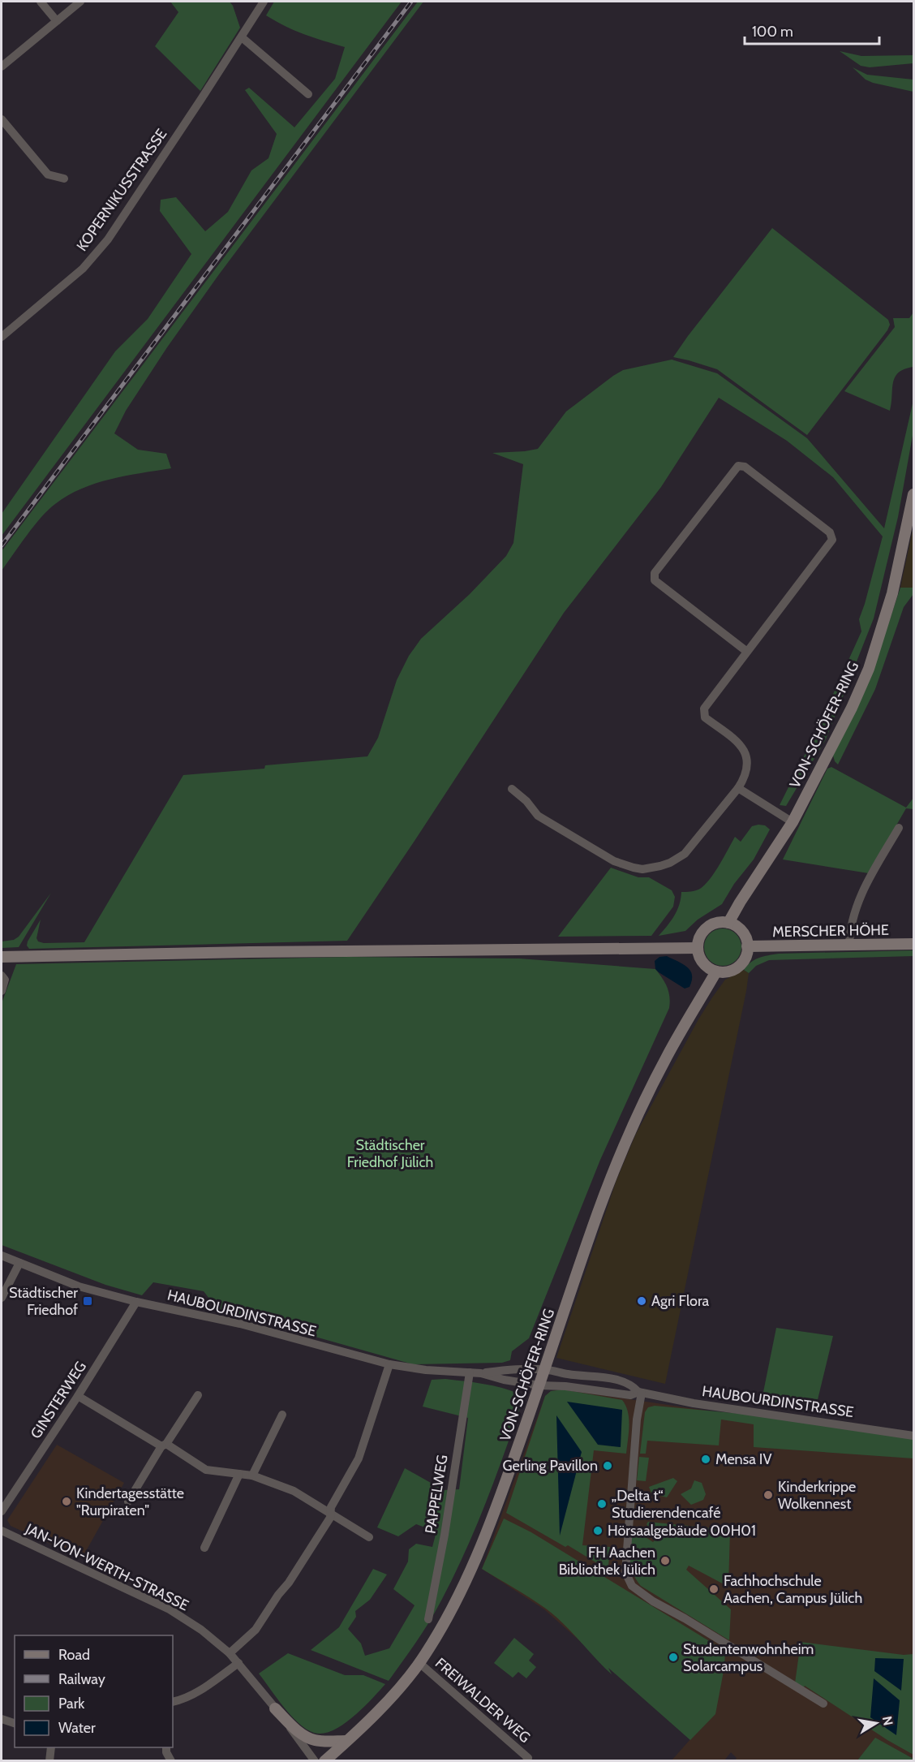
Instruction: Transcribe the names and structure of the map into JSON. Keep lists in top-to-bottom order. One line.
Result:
{"streets":{"main road":["VON-SCHÖFER-RING","MERSCHER HÖHE"],"street":["KOPERNIKUSSTRASSE","HAUBOURDINSTRASSE","GINSTERWEG","PAPPELWEG","JAN-VON-WERTH-STRASSE","FREIWALDER WEG"]},"crossings":[["VON-SCHÖFER-RING","MERSCHER HÖHE"],["VON-SCHÖFER-RING","HAUBOURDINSTRASSE"],["VON-SCHÖFER-RING","FREIWALDER WEG"],["HAUBOURDINSTRASSE","GINSTERWEG"],["HAUBOURDINSTRASSE","PAPPELWEG"]],"parks":["Städtischer Friedhof Jülich"],"places":{"transit":["Städtischer Friedhof"],"other":["Agri Flora","Mensa IV","Gerling Pavillon","Kinderkrippe Wolkennest","Kindertagesstätte \"Rurpiraten\"","„Delta t“ Studierendencafé","Hörsaalgebäude 00H01","FH Aachen Bibliothek Jülich","Fachhochschule Aachen, Campus Jülich","Studentenwohnheim Solarcampus"]},"legend":["Road","Railway","Park","Water"],"scale_bar":"100 m","north":"right"}
